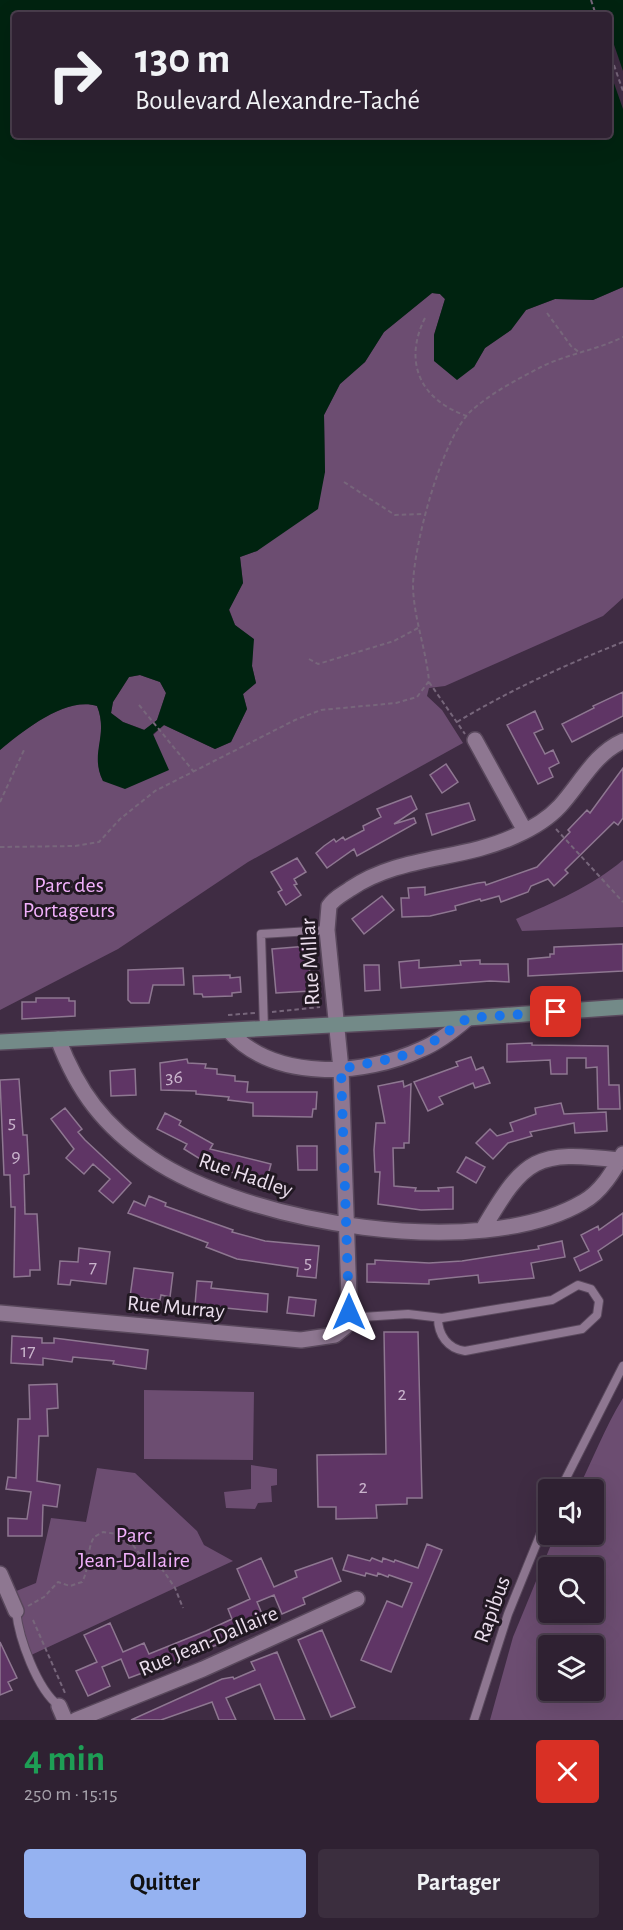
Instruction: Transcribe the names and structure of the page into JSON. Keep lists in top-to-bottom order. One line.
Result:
{"streets":{"street":["Rue Millar","Rue Hadley","Rue Murray","Rue Jean-Dallaire"],"lane":["Rapibus"]},"crossings":[["Rue Millar","Rue Hadley"],["Rue Millar","Rue Murray"]],"parks":["Parc des Portageurs","Parc Jean-Dallaire"],"house_numbers":["36","5","9","5","7","17","2","2"],"page":{"turn":["130 m","Boulevard Alexandre-Taché"],"heading":["4 min","250 m · 15:15"],"buttons":["Quitter","Partager"]}}
